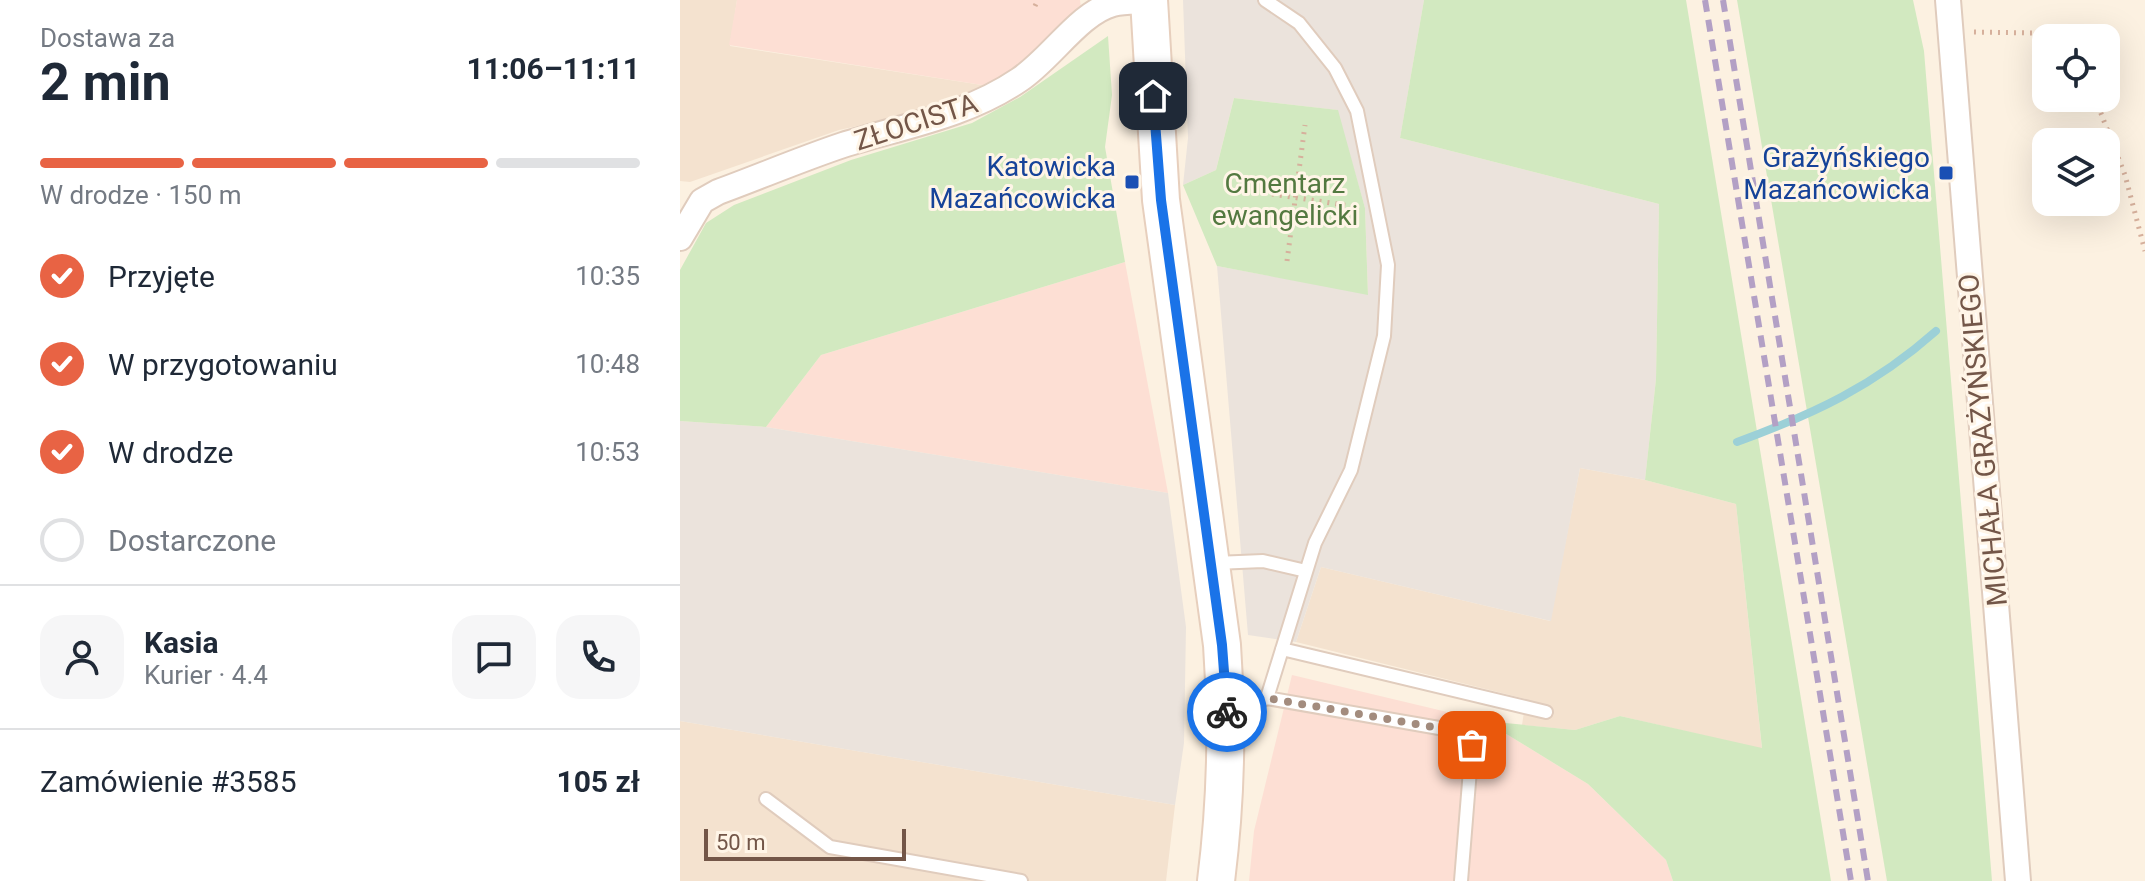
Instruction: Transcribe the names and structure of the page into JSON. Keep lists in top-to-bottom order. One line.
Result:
{"streets":{"street":["ZŁOCISTA","MICHAŁA GRAŻYŃSKIEGO"]},"parks":["Cmentarz ewangelicki"],"places":{"transit":["Grażyńskiego Mazańcowicka","Katowicka Mazańcowicka"]},"scale_bar":"50 m","page":{"heading":["2 min","Dostawa za","11:06–11:11"],"panel":["Kasia","Kurier · 4.4","Zamówienie #3585","105 zł"],"bar":"W drodze · 150 m","list":[["Przyjęte","10:35"],["W przygotowaniu","10:48"],["W drodze","10:53"],"Dostarczone"],"scale":"50 m"}}
